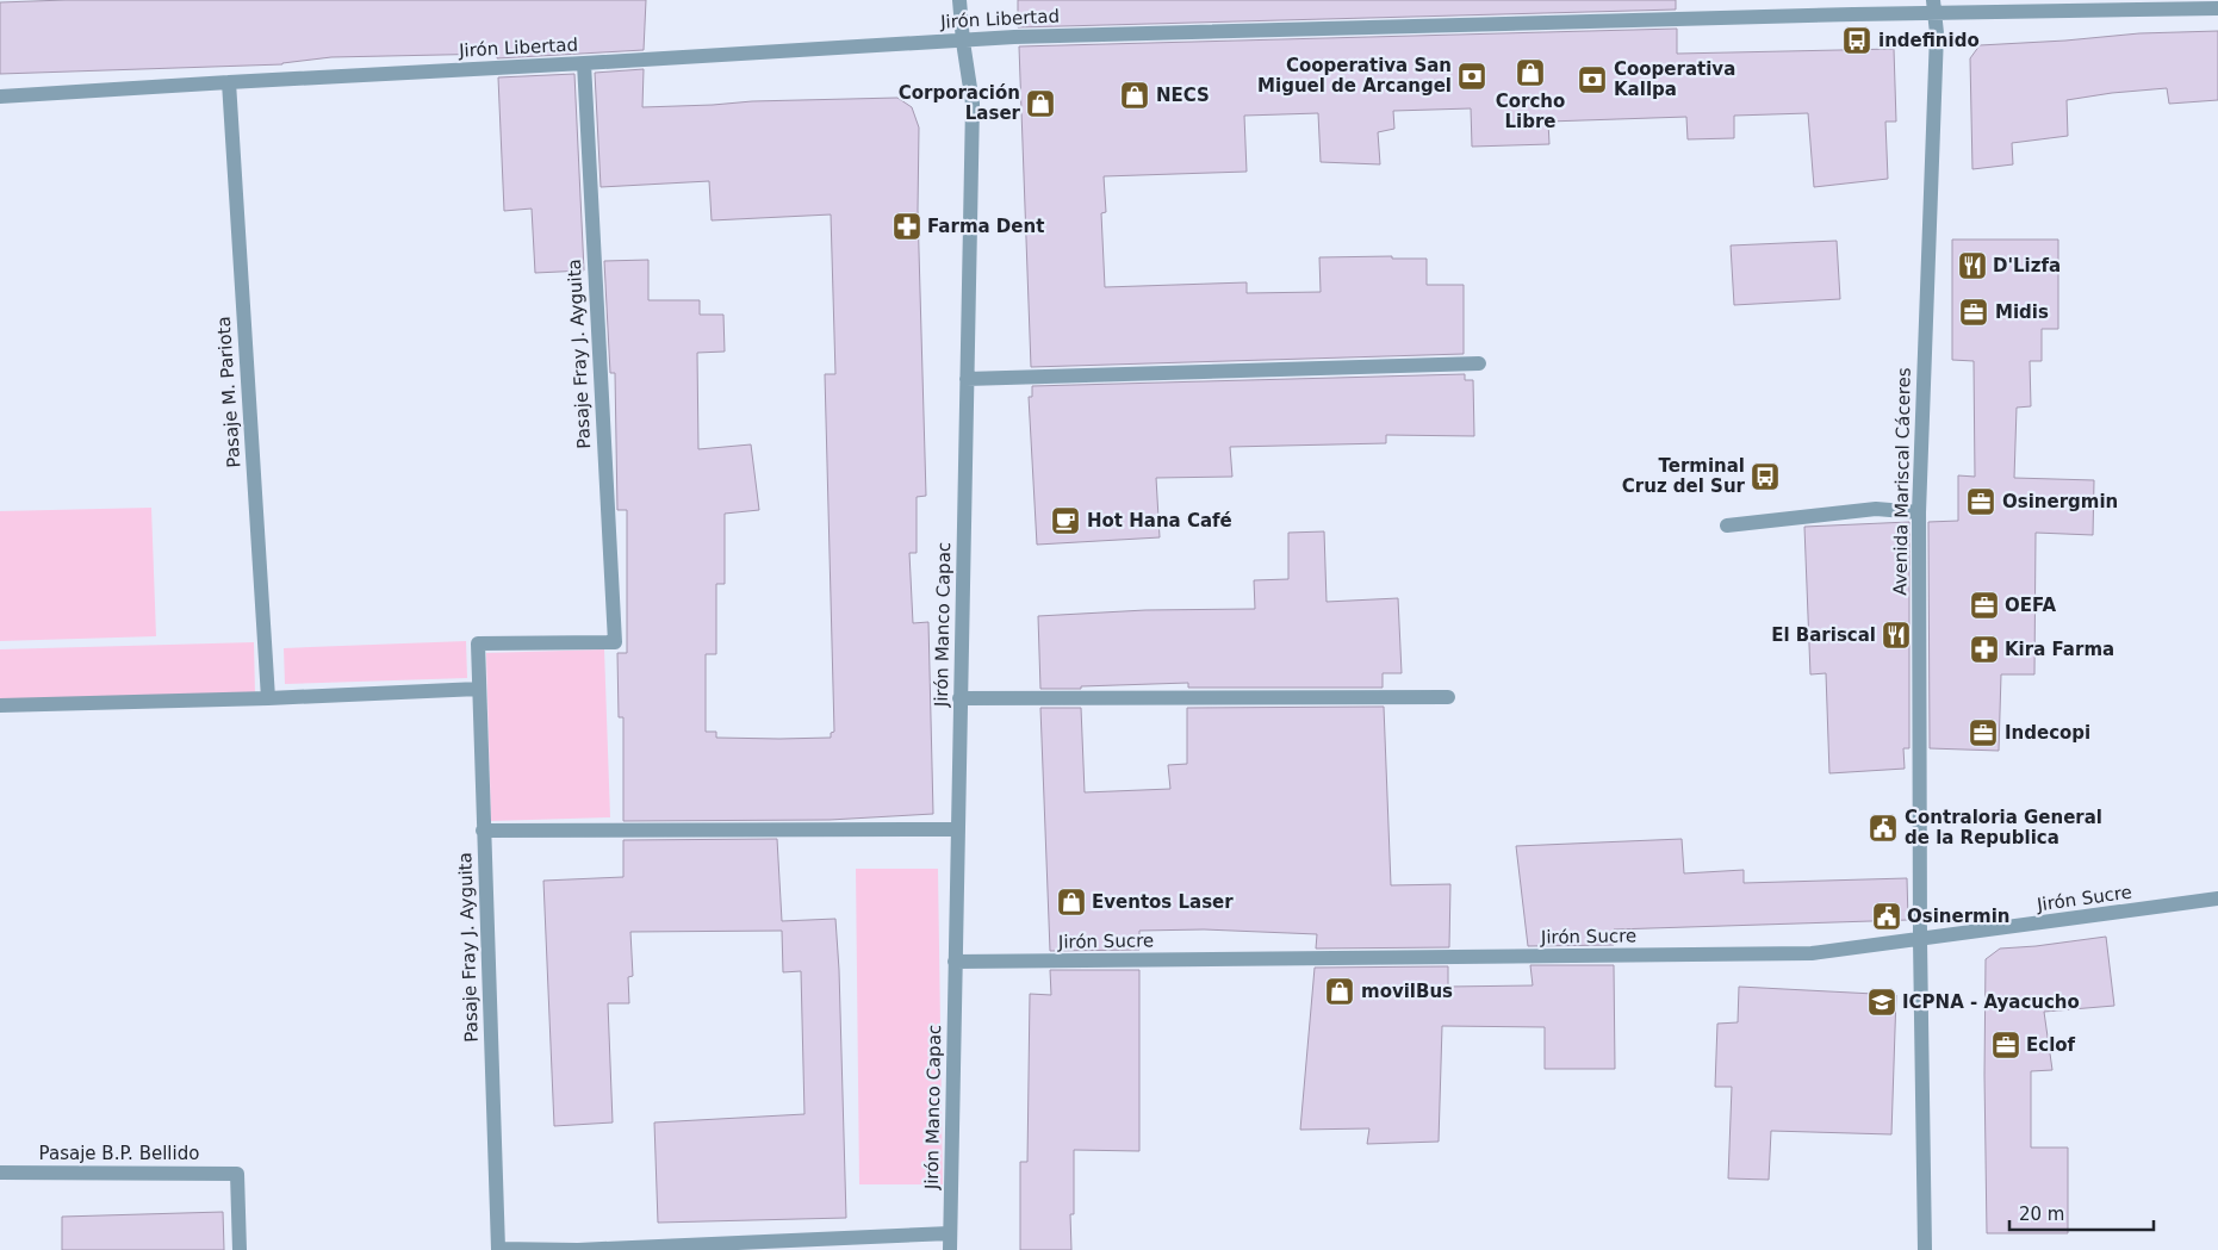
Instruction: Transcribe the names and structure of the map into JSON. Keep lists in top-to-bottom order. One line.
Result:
{"streets":{"street":["Jirón Libertad","Pasaje Fray J. Ayguita","Pasaje M. Pariota","Avenida Mariscal Cáceres","Jirón Manco Capac","Jirón Sucre","Pasaje B.P. Bellido"]},"crossings":[["Jirón Libertad","Pasaje Fray J. Ayguita"],["Jirón Libertad","Pasaje M. Pariota"],["Jirón Libertad","Avenida Mariscal Cáceres"],["Jirón Libertad","Jirón Manco Capac"],["Avenida Mariscal Cáceres","Jirón Sucre"],["Jirón Manco Capac","Jirón Sucre"]],"places":{"bus stop":["indefinido","Terminal Cruz del Sur"],"shop":["Corcho Libre","NECS","Corporación Laser","Eventos Laser","movilBus"],"bank":["Cooperativa San Miguel de Arcangel","Cooperativa Kallpa"],"pharmacy":["Farma Dent","Kira Farma"],"restaurant":["D'Lizfa","El Bariscal"],"office":["Midis","Osinergmin","OEFA","Indecopi","Eclof"],"cafe":["Hot Hana Café"],"public building":["Contraloria General de la Republica","Osinermin"],"school or university":["ICPNA - Ayacucho"]},"scale_bar":"20 m"}
